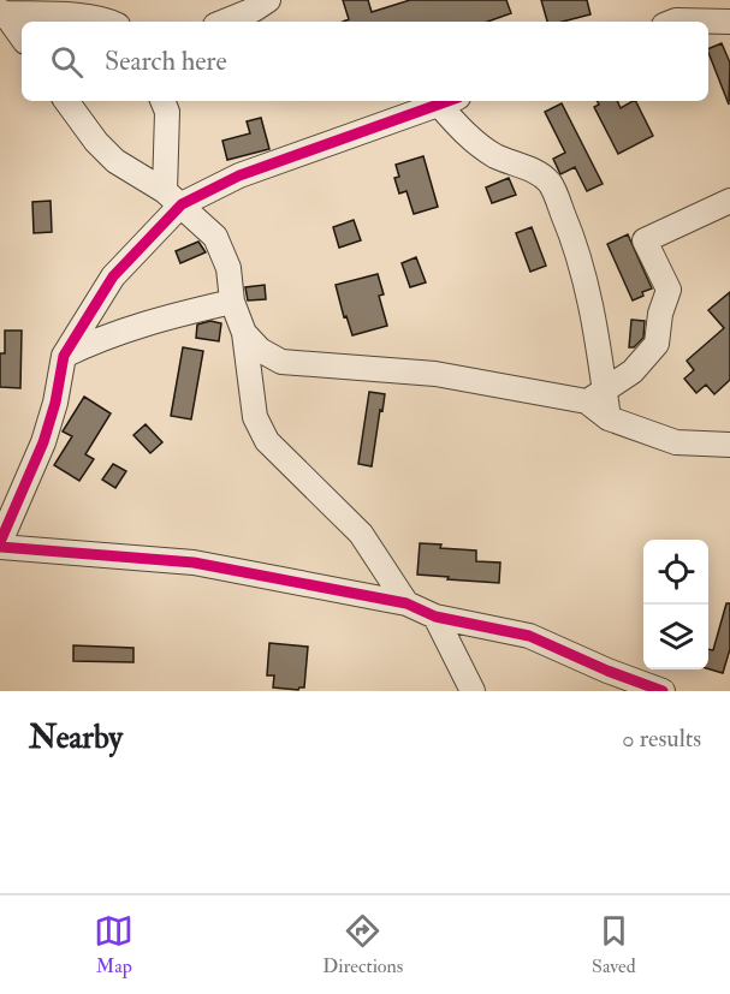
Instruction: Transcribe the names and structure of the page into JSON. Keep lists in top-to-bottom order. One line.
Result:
{"page":{"search":"Search here","heading":["Nearby","0 results"],"nav":["Map","Directions","Saved"]}}
